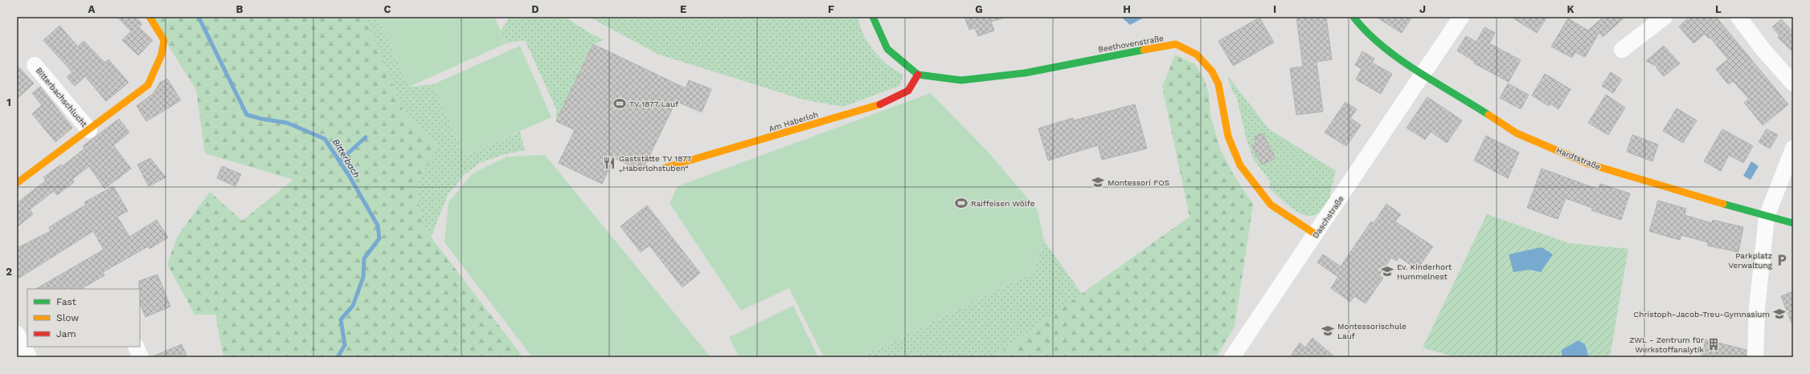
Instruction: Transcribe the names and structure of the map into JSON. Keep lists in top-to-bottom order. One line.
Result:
{"streets":{"street":["Beethovenstraße","Bitterbachschlucht","Am Haberloh","Hardtstraße","Daschstraße"]},"crossings":[["Beethovenstraße","Am Haberloh"],["Beethovenstraße","Daschstraße"],["Hardtstraße","Daschstraße"]],"water":["Bitterbach"],"places":{"sports":["TV 1877 Lauf","Raiffeisen Wölfe"],"restaurant":["Gaststätte TV 1877 „Haberlohstuben“"],"school or university":["Montessori FOS","Ev. Kinderhort Hummelnest","Christoph-Jacob-Treu-Gymnasium","Montessorischule Lauf"],"parking":["Parkplatz Verwaltung"],"building":["ZWL - Zentrum für Werkstoffanalytik"]},"legend":["Fast","Slow","Jam"],"grid":{"columns":["A","B","C","D","E","F","G","H","I","J","K","L"],"rows":["1","2"]}}
